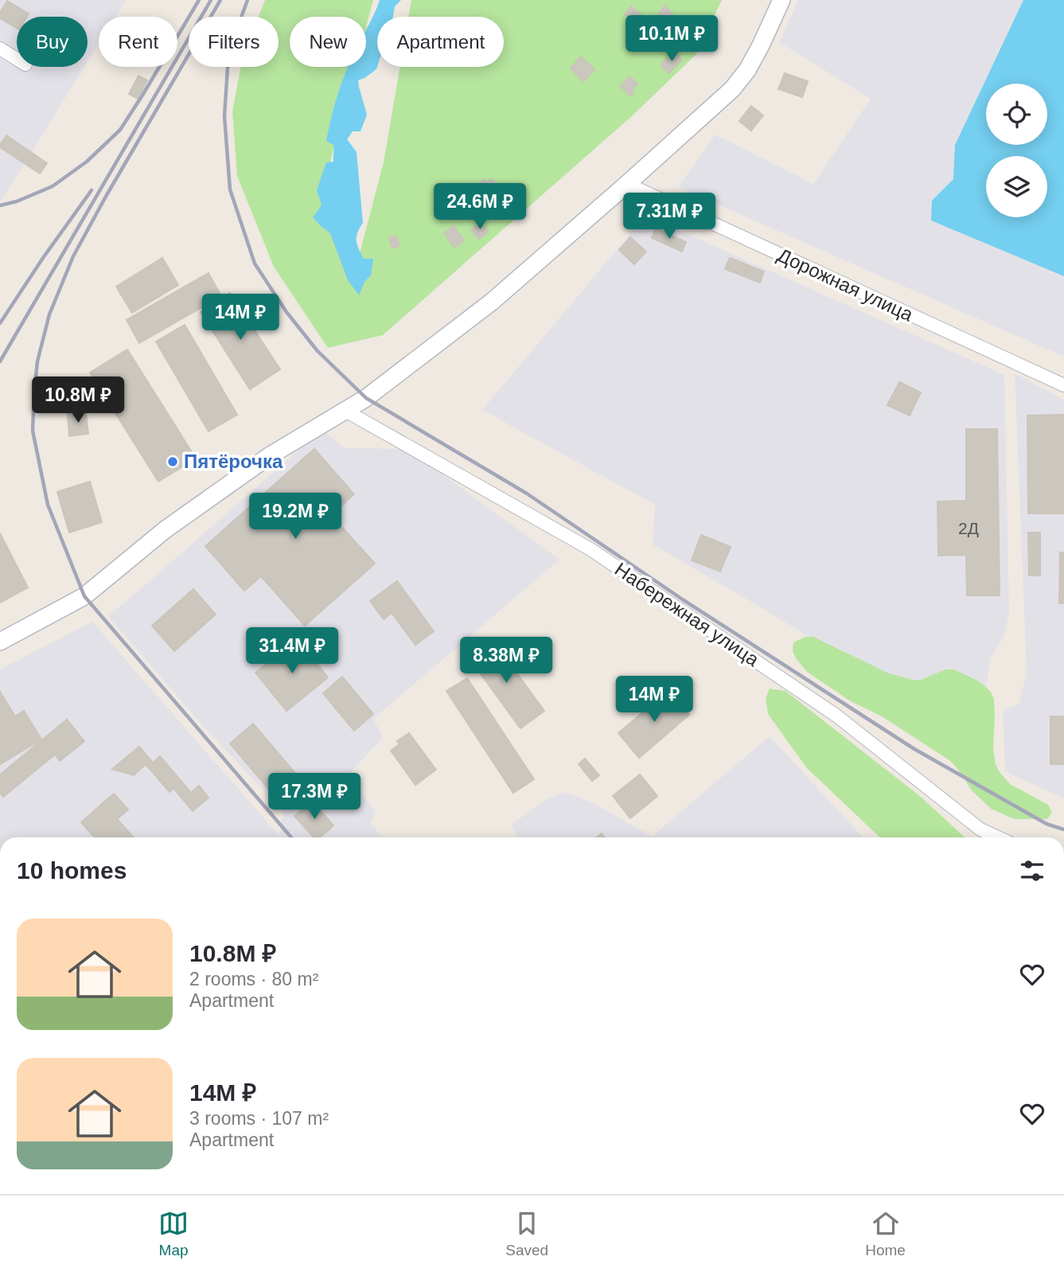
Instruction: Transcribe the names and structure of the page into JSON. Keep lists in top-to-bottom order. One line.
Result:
{"streets":{"street":["Дорожная улица","Набережная улица"]},"places":["Пятёрочка"],"house_numbers":["2Д"],"page":{"price":["10.1M ₽","24.6M ₽","7.31M ₽","14M ₽","10.8M ₽","19.2M ₽","31.4M ₽","8.38M ₽","14M ₽","17.3M ₽"],"chip":["Buy","Rent","Filters","New","Apartment"],"heading":"10 homes","list":[{"name":"10.8M ₽","note":"2 rooms · 80 m² · Apartment"},{"name":"14M ₽","note":"3 rooms · 107 m² · Apartment"}],"tabs":["Map","Saved","Home"]}}
